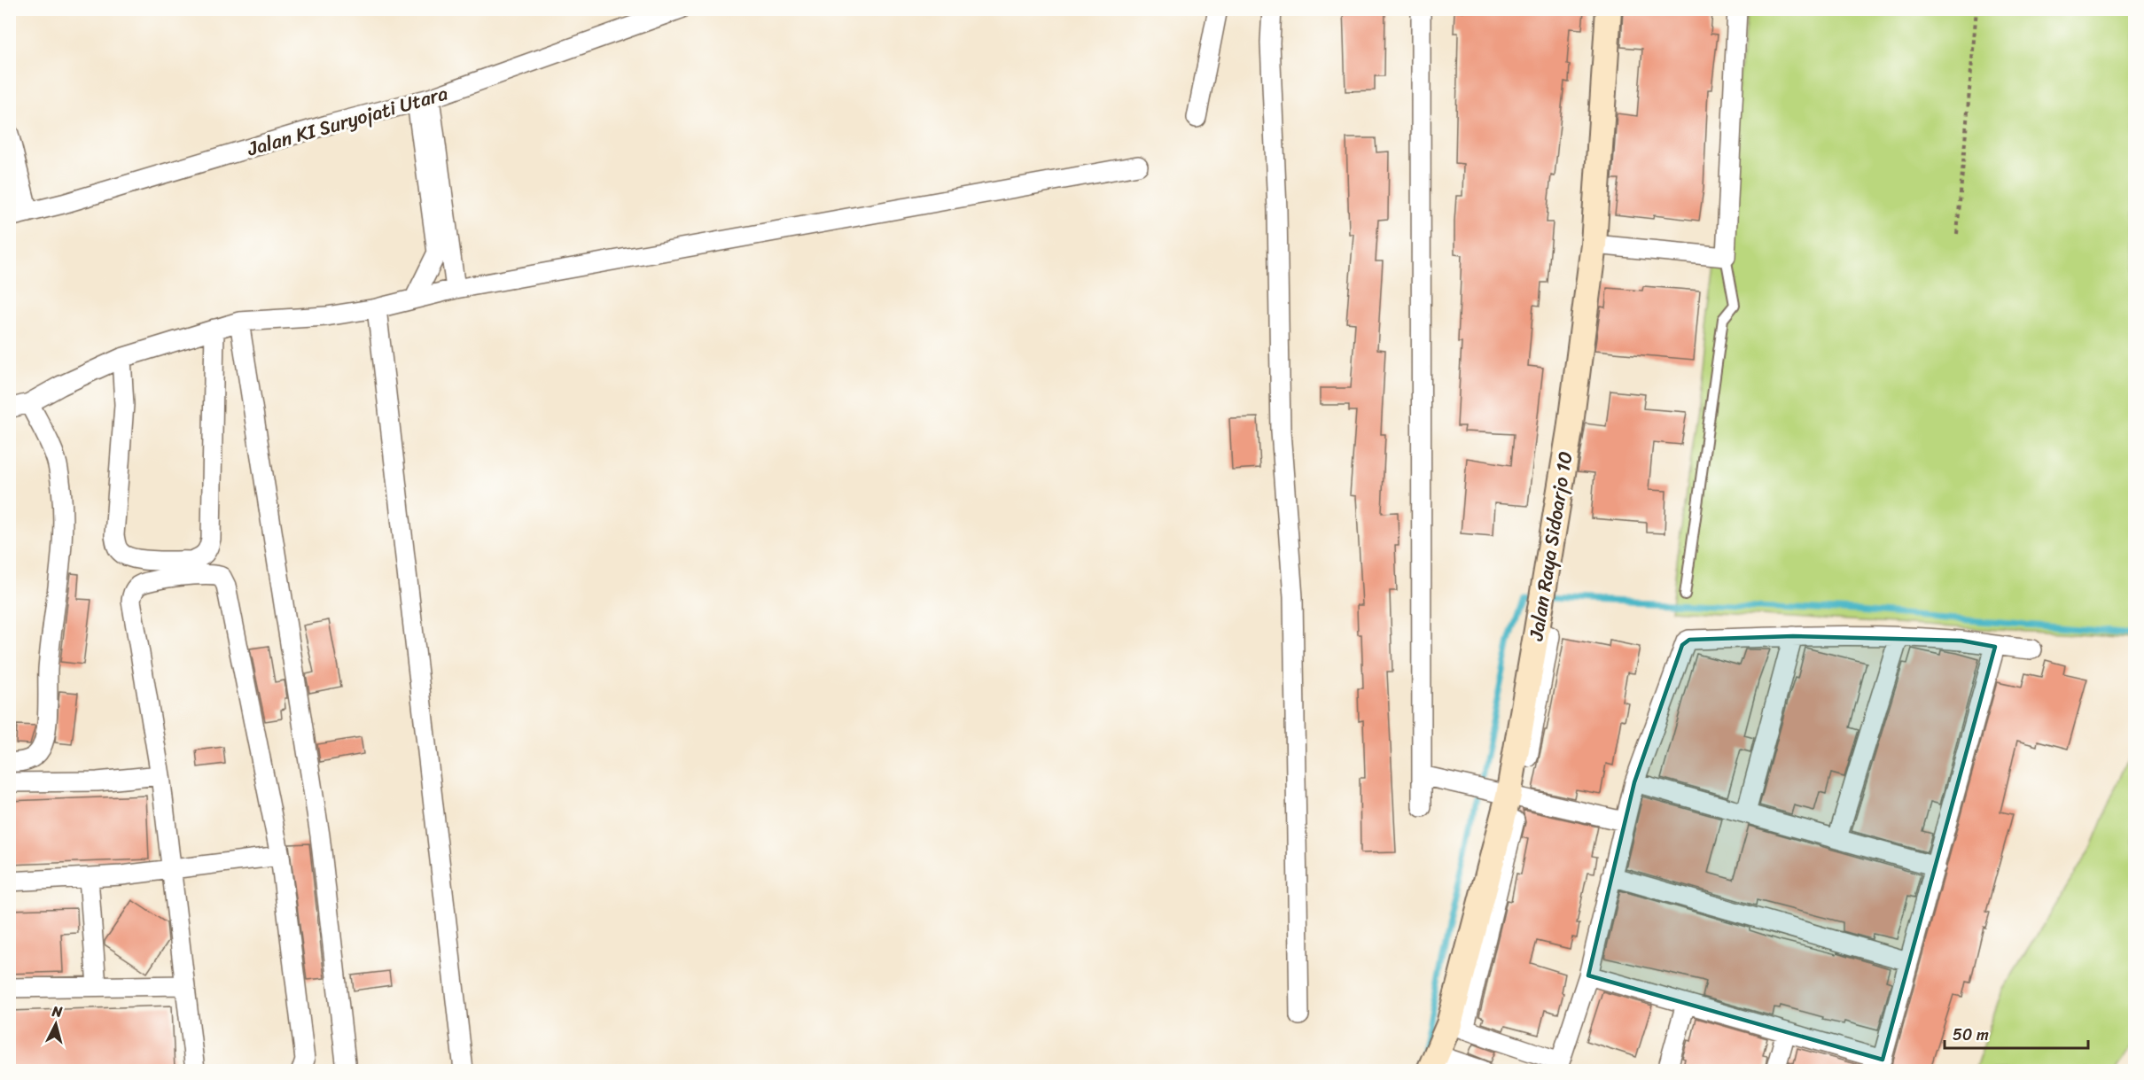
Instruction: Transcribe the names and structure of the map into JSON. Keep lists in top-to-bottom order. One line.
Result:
{"streets":{"street":["Jalan KI Suryojati Utara","Jalan Raya Sidoarjo 10"]},"scale_bar":"50 m","north":"top"}
